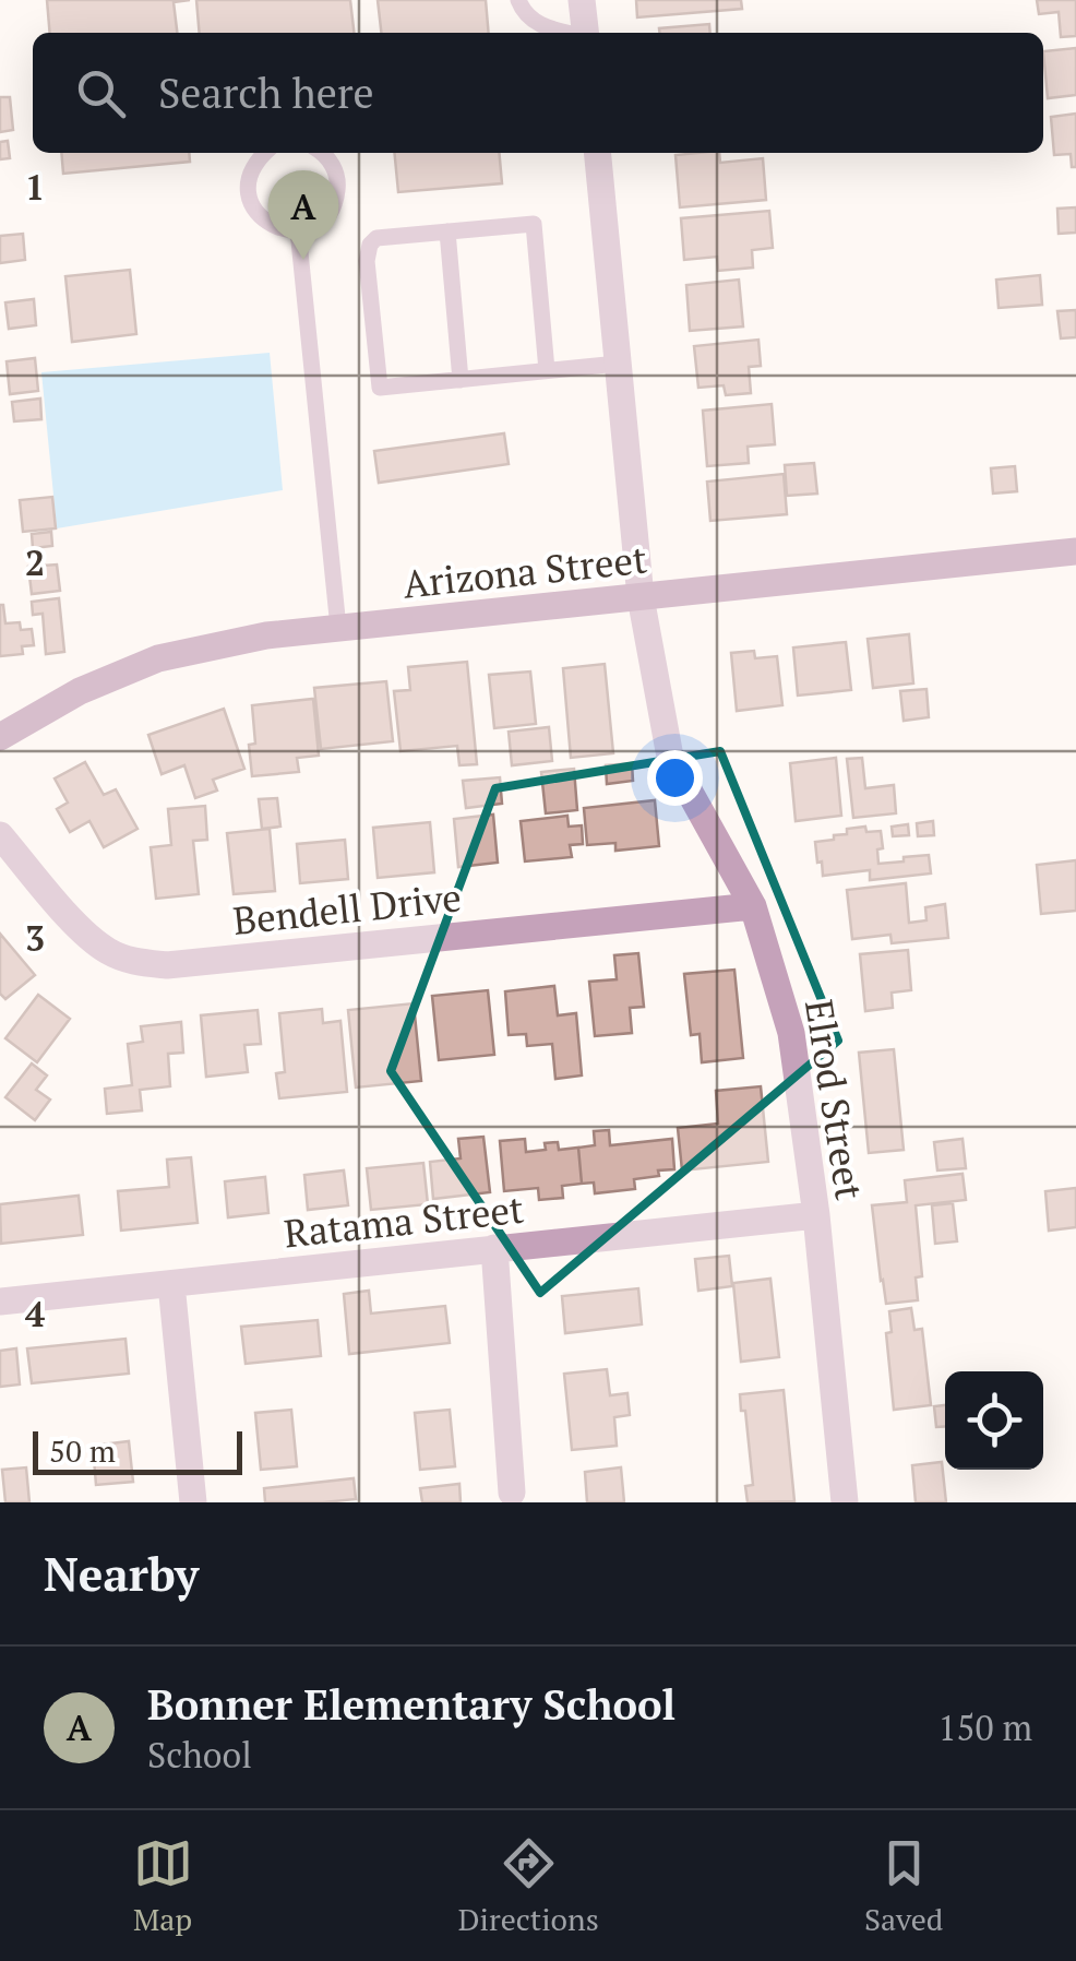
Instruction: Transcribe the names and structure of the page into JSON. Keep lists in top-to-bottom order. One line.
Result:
{"streets":{"street":["Arizona Street","Bendell Drive","Elrod Street","Ratama Street"]},"crossings":[["Arizona Street","Elrod Street"],["Bendell Drive","Elrod Street"],["Elrod Street","Ratama Street"]],"scale_bar":"50 m","page":{"search":"Search here","pins":"A","scale":"50 m","heading":"Nearby","list":[{"mark":"A","name":"Bonner Elementary School","note":"School","value":"150 m"}],"nav":["Map","Directions","Saved"]},"grid":{"rows":["1","2","3","4"]}}
